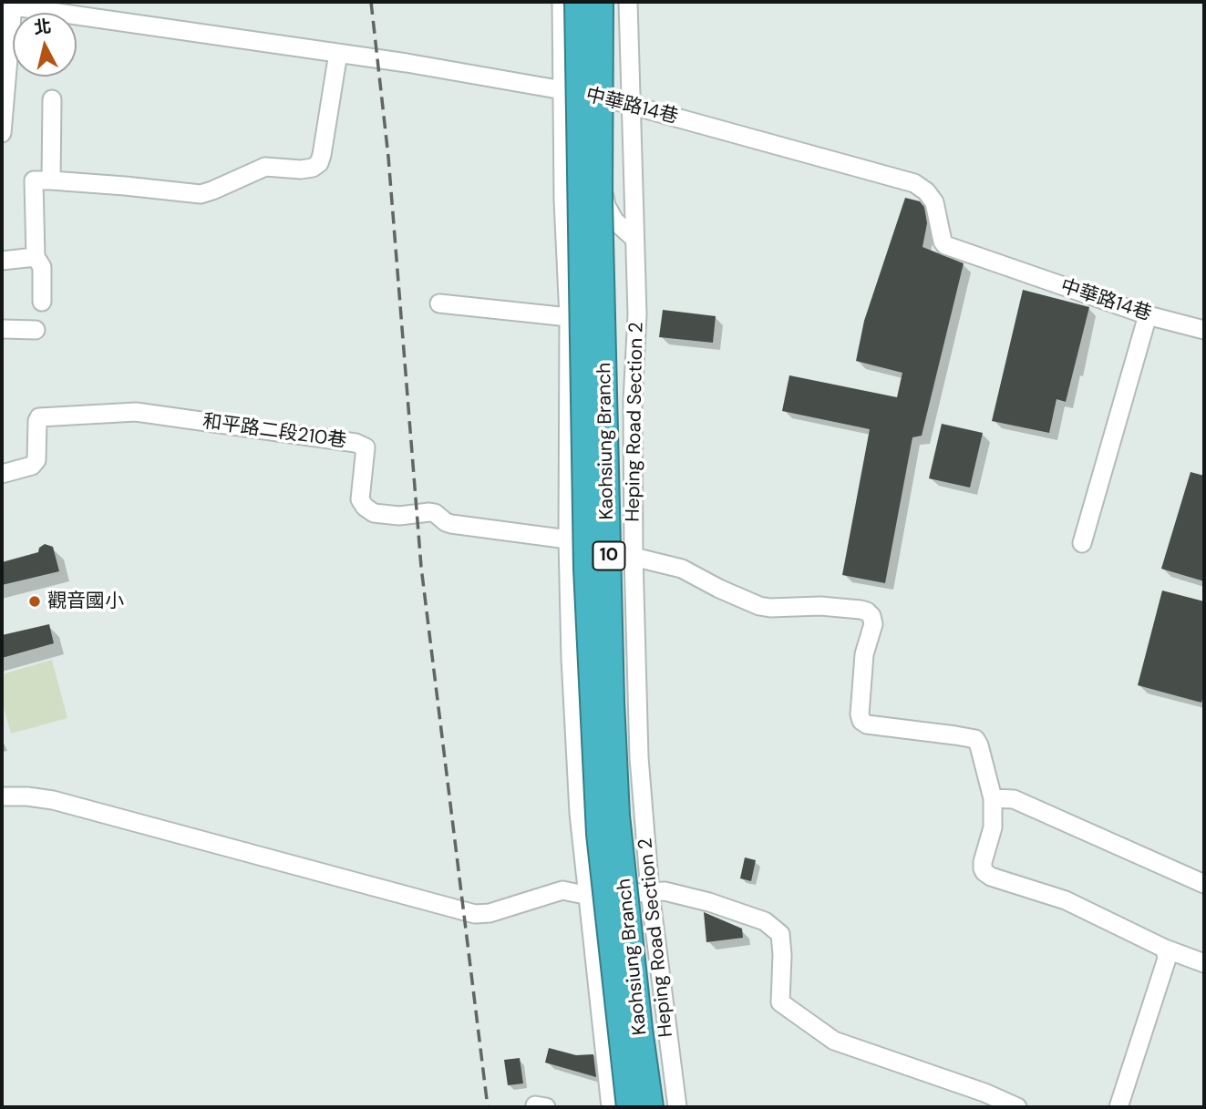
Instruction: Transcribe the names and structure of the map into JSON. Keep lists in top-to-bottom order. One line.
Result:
{"streets":{"highway":["Kaohsiung Branch","10"],"street":["中華路14巷","Heping Road Section 2","和平路二段210巷"]},"crossings":[["中華路14巷","Heping Road Section 2"]],"places":["觀音國小"],"north":"top"}
